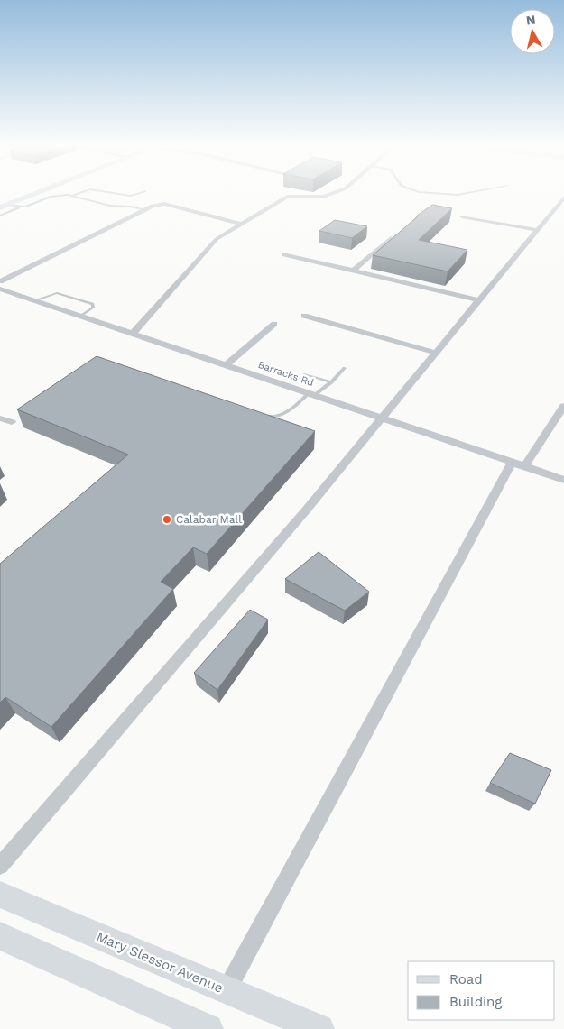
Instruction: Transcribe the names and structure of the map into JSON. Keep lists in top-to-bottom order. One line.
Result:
{"streets":{"main road":["Mary Slessor Avenue"],"street":["Barracks Rd"]},"places":["Calabar Mall"],"legend":["Road","Building"],"north":"top"}
